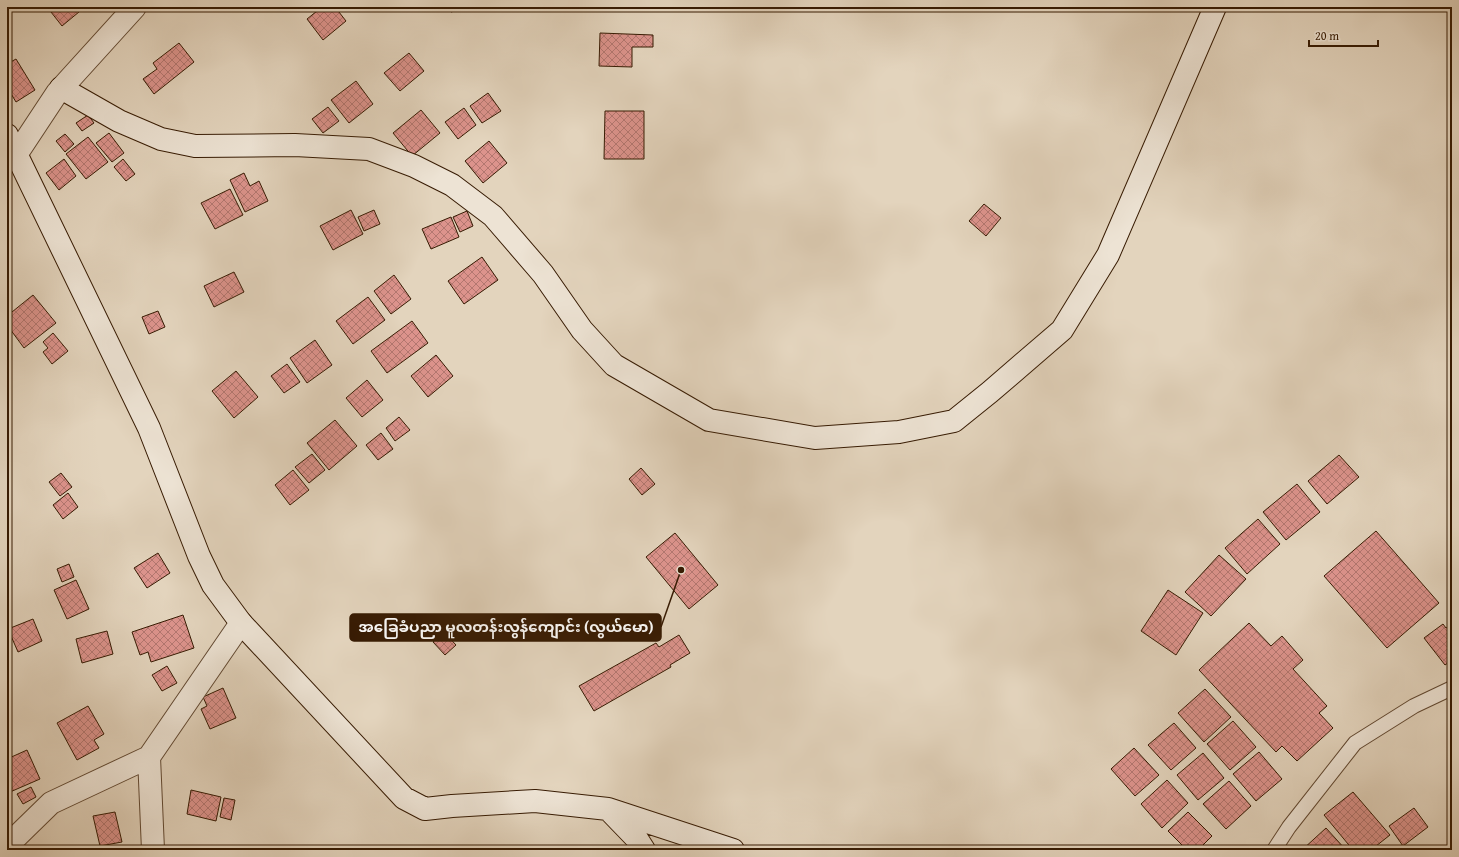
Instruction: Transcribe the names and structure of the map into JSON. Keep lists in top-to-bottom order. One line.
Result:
{"places":["အခြေခံပညာ မူလတန်းလွန်ကျောင်း (လွယ်မော)"],"scale_bar":"20 m"}
